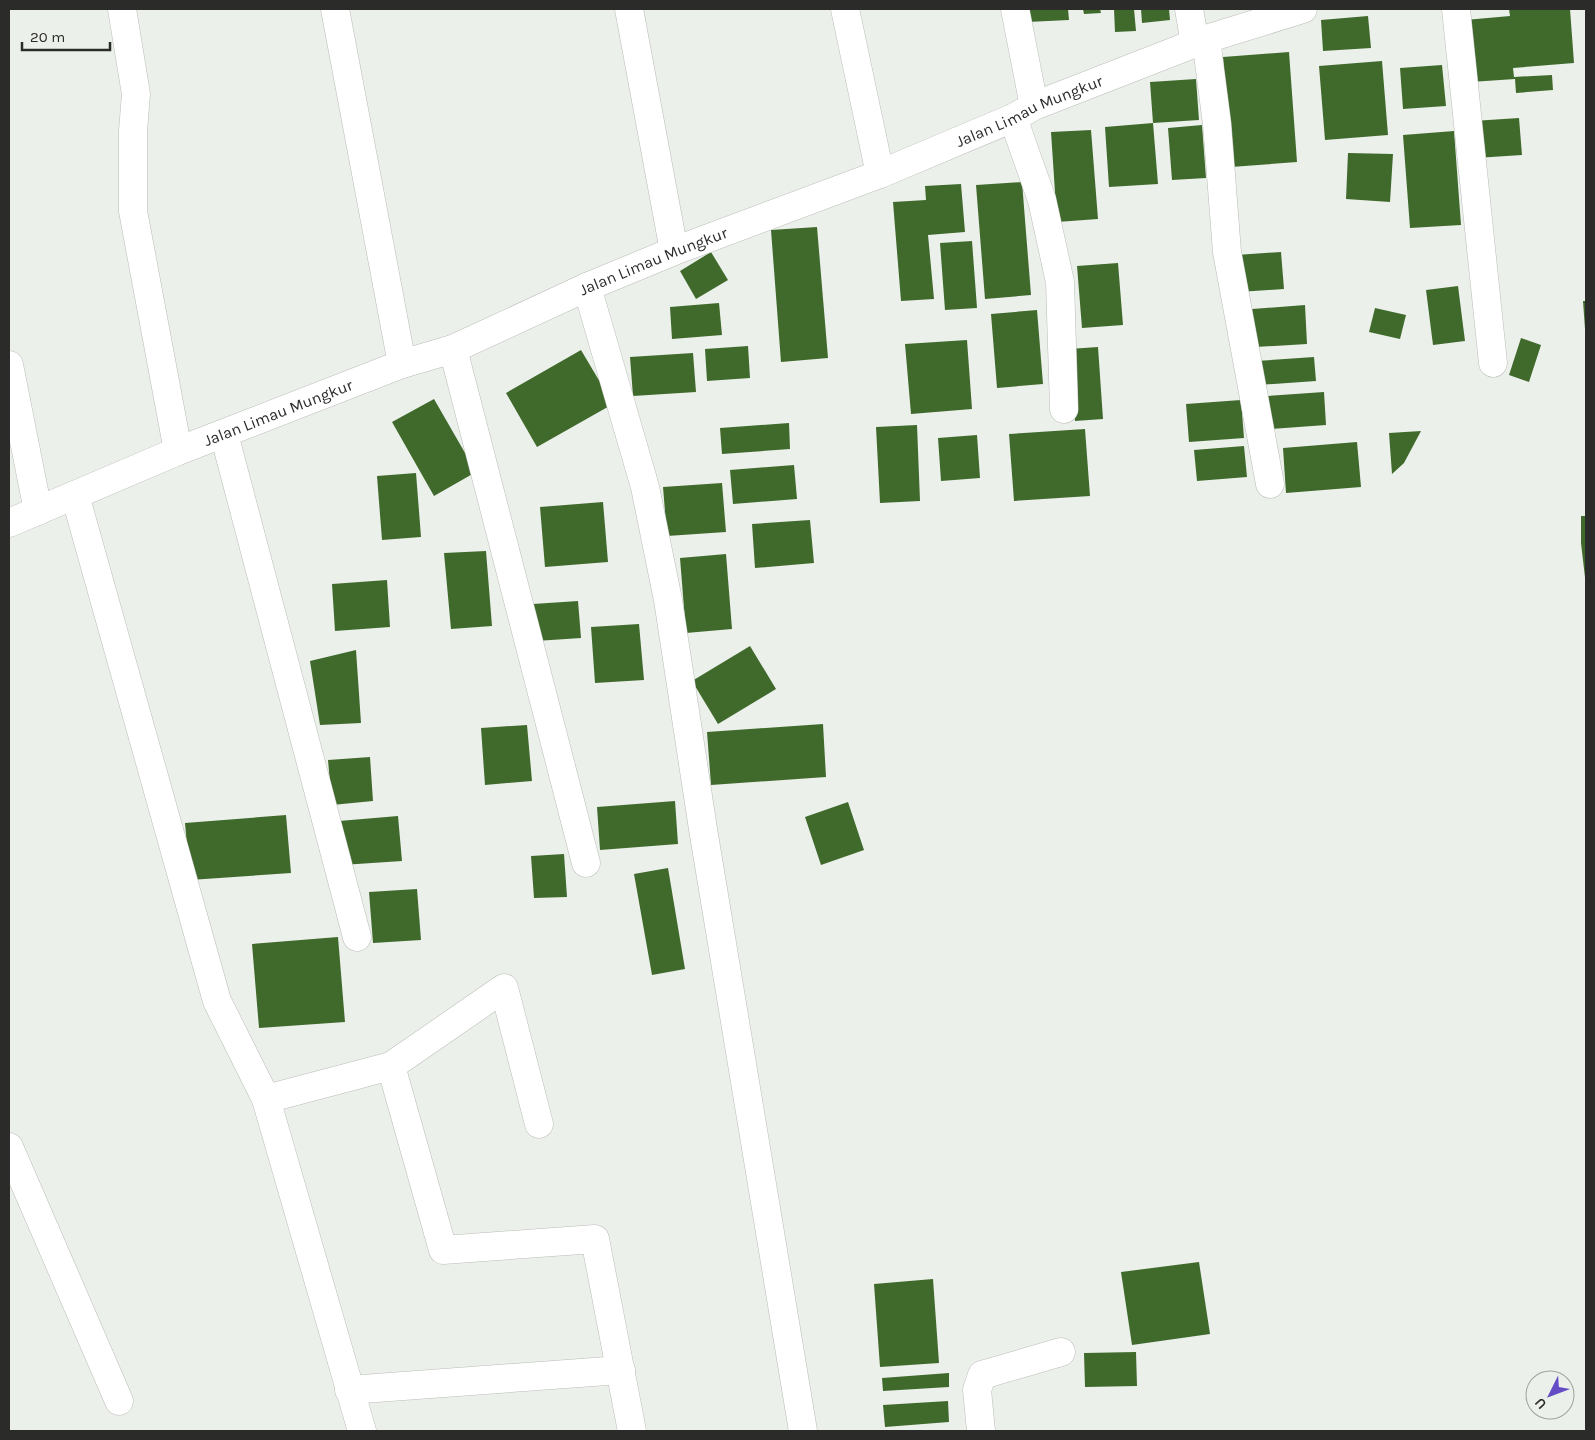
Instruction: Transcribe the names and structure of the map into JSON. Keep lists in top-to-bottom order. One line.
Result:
{"streets":{"street":["Jalan Limau Mungkur"]},"scale_bar":"20 m","north":"bottom left"}
